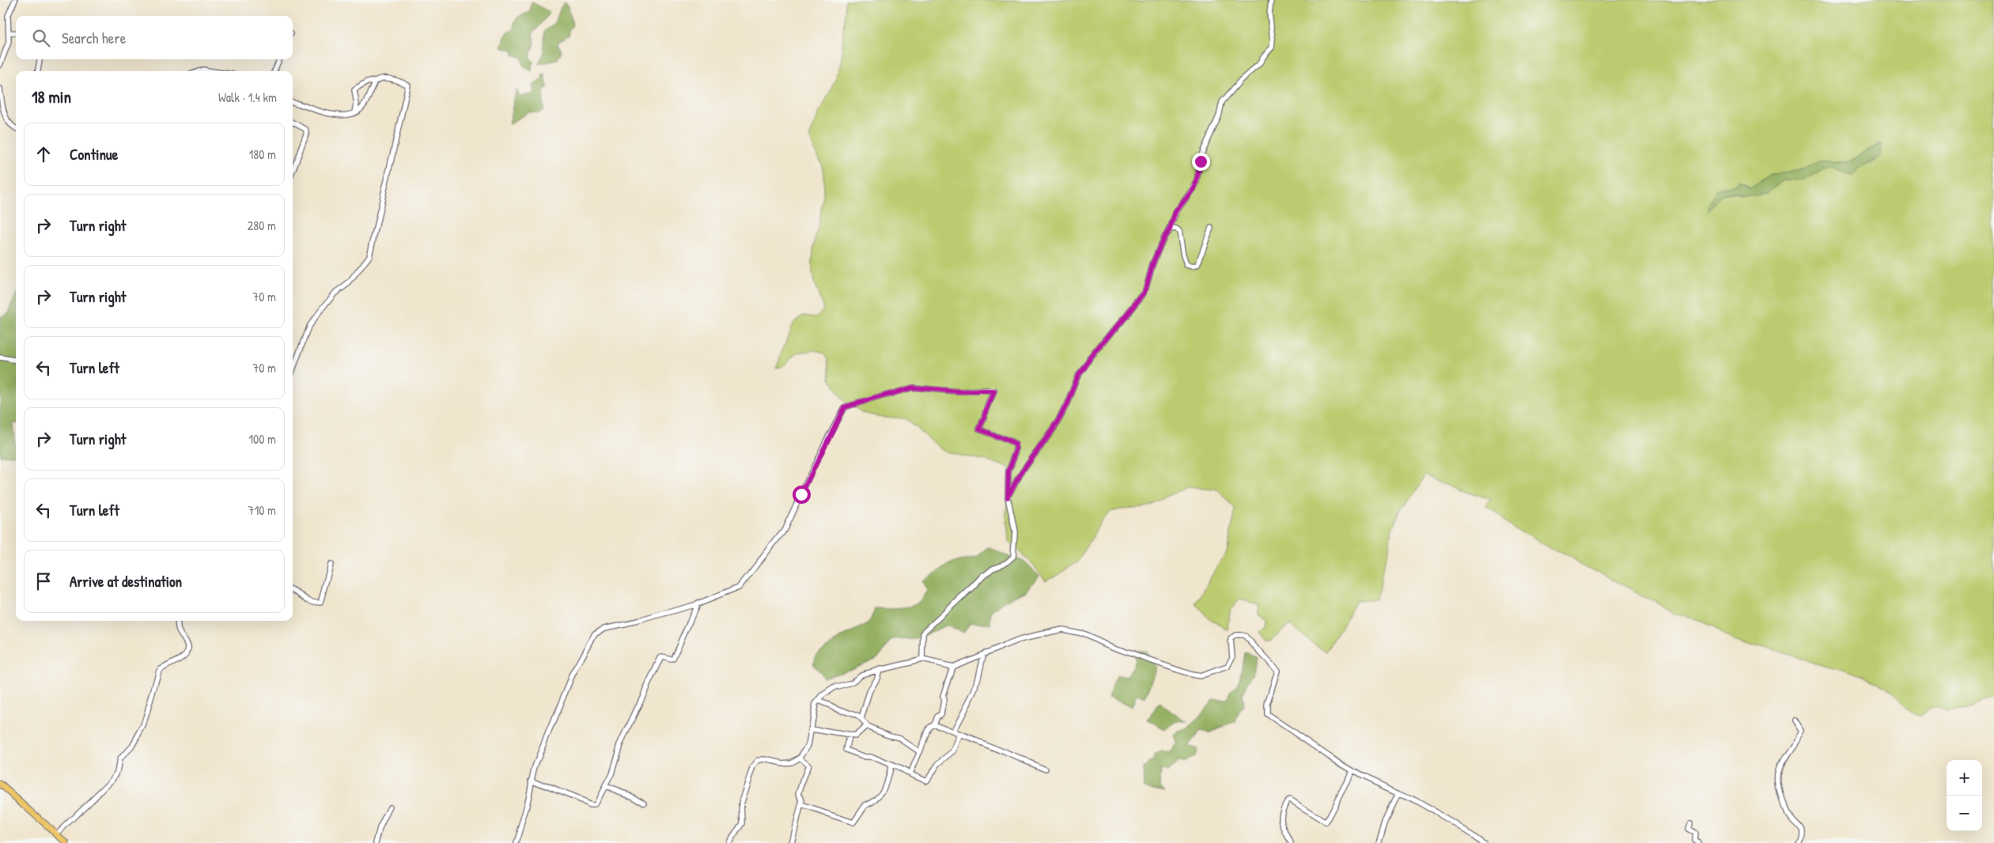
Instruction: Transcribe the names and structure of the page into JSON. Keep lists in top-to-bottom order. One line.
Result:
{"page":{"search":"Search here","heading":["18 min","Walk · 1.4 km"],"list":[["Continue","180 m"],["Turn right","280 m"],["Turn right","70 m"],["Turn left","70 m"],["Turn right","100 m"],["Turn left","710 m"],"Arrive at destination"],"map_buttons":["+","−"]}}
